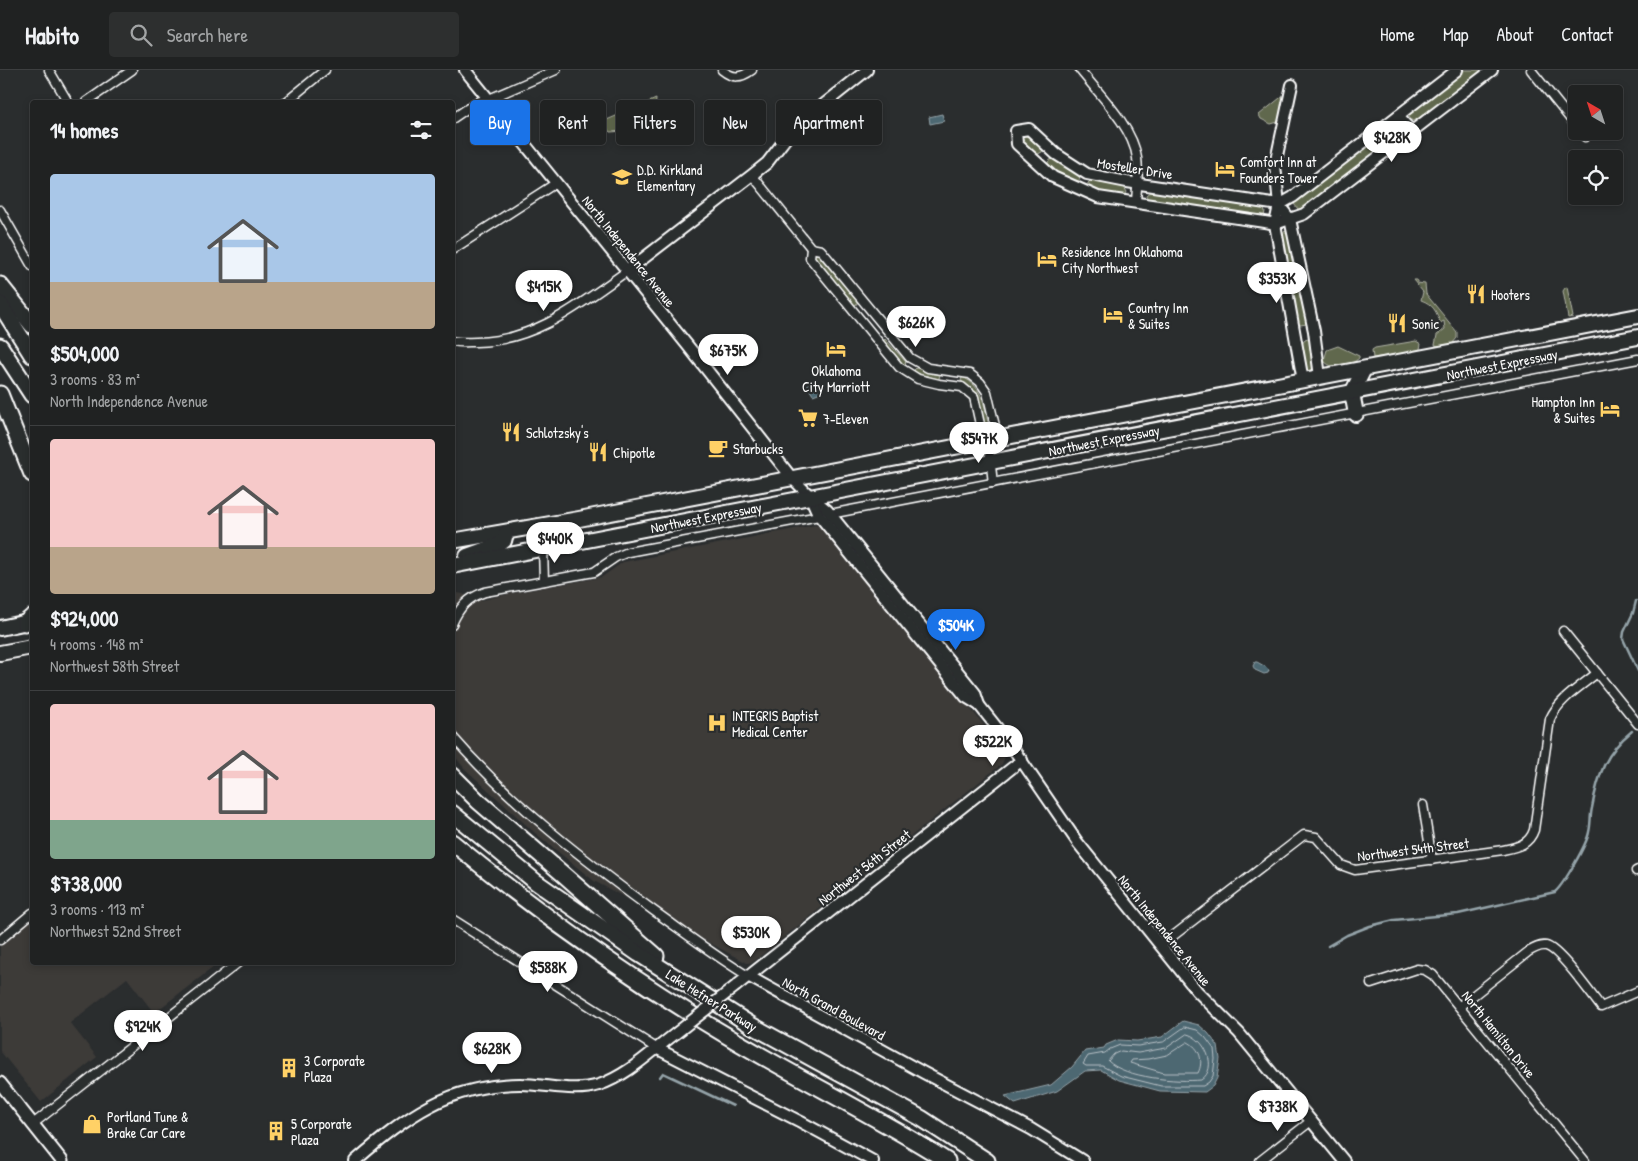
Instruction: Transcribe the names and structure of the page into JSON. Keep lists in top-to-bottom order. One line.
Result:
{"streets":{"highway":["Northwest Expressway","Lake Hefner Parkway"],"street":["Mosteller Drive","North Independence Avenue","Northwest 54th Street","Northwest 56th Street","North Grand Boulevard","North Hamilton Drive"]},"crossings":[["North Independence Avenue","Northwest Expressway"],["North Independence Avenue","Northwest 54th Street"],["North Independence Avenue","Northwest 56th Street"],["Northwest 56th Street","North Grand Boulevard"]],"places":{"hotel":["Comfort Inn at Founders Tower","Residence Inn Oklahoma City Northwest","Country Inn & Suites","Oklahoma City Marriott","Hampton Inn & Suites"],"school or university":["D.D. Kirkland Elementary"],"restaurant":["Hooters","Sonic","Schlotzsky's","Chipotle"],"supermarket":["7-Eleven"],"cafe":["Starbucks"],"hospital":["INTEGRIS Baptist Medical Center"],"building":["3 Corporate Plaza","5 Corporate Plaza"],"shop":["Portland Tune & Brake Car Care"]},"north":"top left","page":{"header":"Habito","search":"Search here","nav":["Home","Map","About","Contact"],"chip":["Buy","Rent","Filters","New","Apartment"],"heading":"14 homes","price":["$428K","$353K","$415K","$626K","$675K","$547K","$440K","$504K","$522K","$530K","$588K","$924K","$628K","$738K"],"list":[{"name":"$504,000","note":"3 rooms · 83 m² · North Independence Avenue"},{"name":"$924,000","note":"4 rooms · 148 m² · Northwest 58th Street"},{"name":"$738,000","note":"3 rooms · 113 m² · Northwest 52nd Street"}]}}
